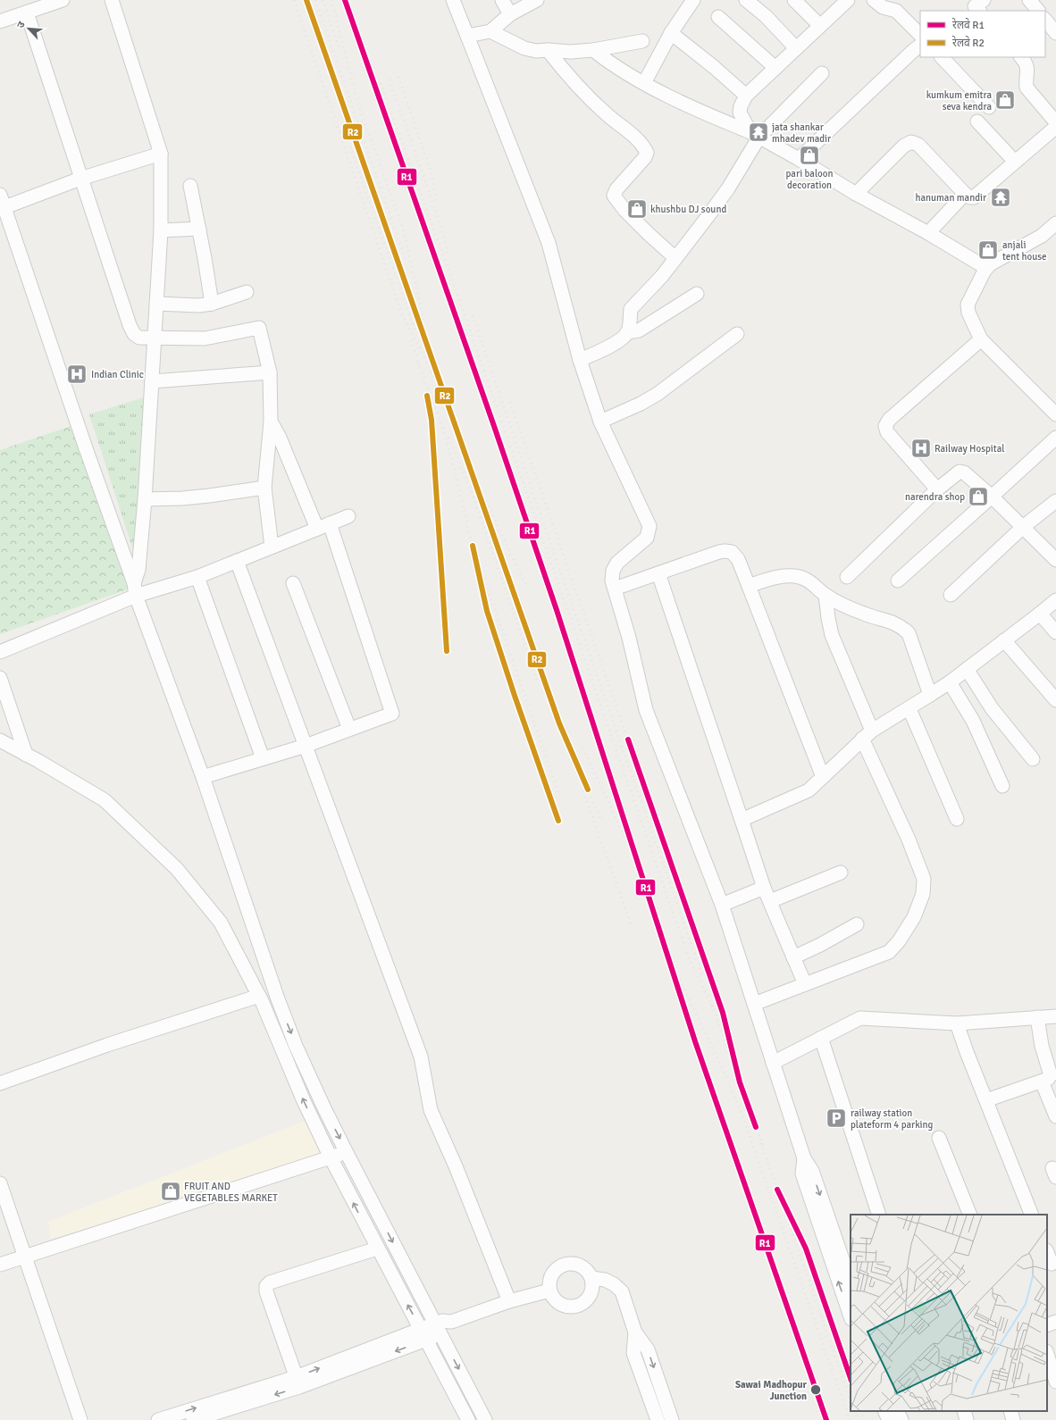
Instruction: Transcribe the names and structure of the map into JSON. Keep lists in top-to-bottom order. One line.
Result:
{"places":{"shop":["kumkum emitra seva kendra","pari baloon decoration","khushbu DJ sound","anjali tent house","narendra shop","FRUIT AND VEGETABLES MARKET"],"temple":["jata shankar mhadev madir","hanuman mandir"],"hospital":["Indian Clinic","Railway Hospital"],"parking":["railway station plateform 4 parking"],"other":["Sawai Madhopur Junction"]},"lines":["rail line R1","rail line R2"],"legend":["रेलवे R1","रेलवे R2"],"north":"top left"}
